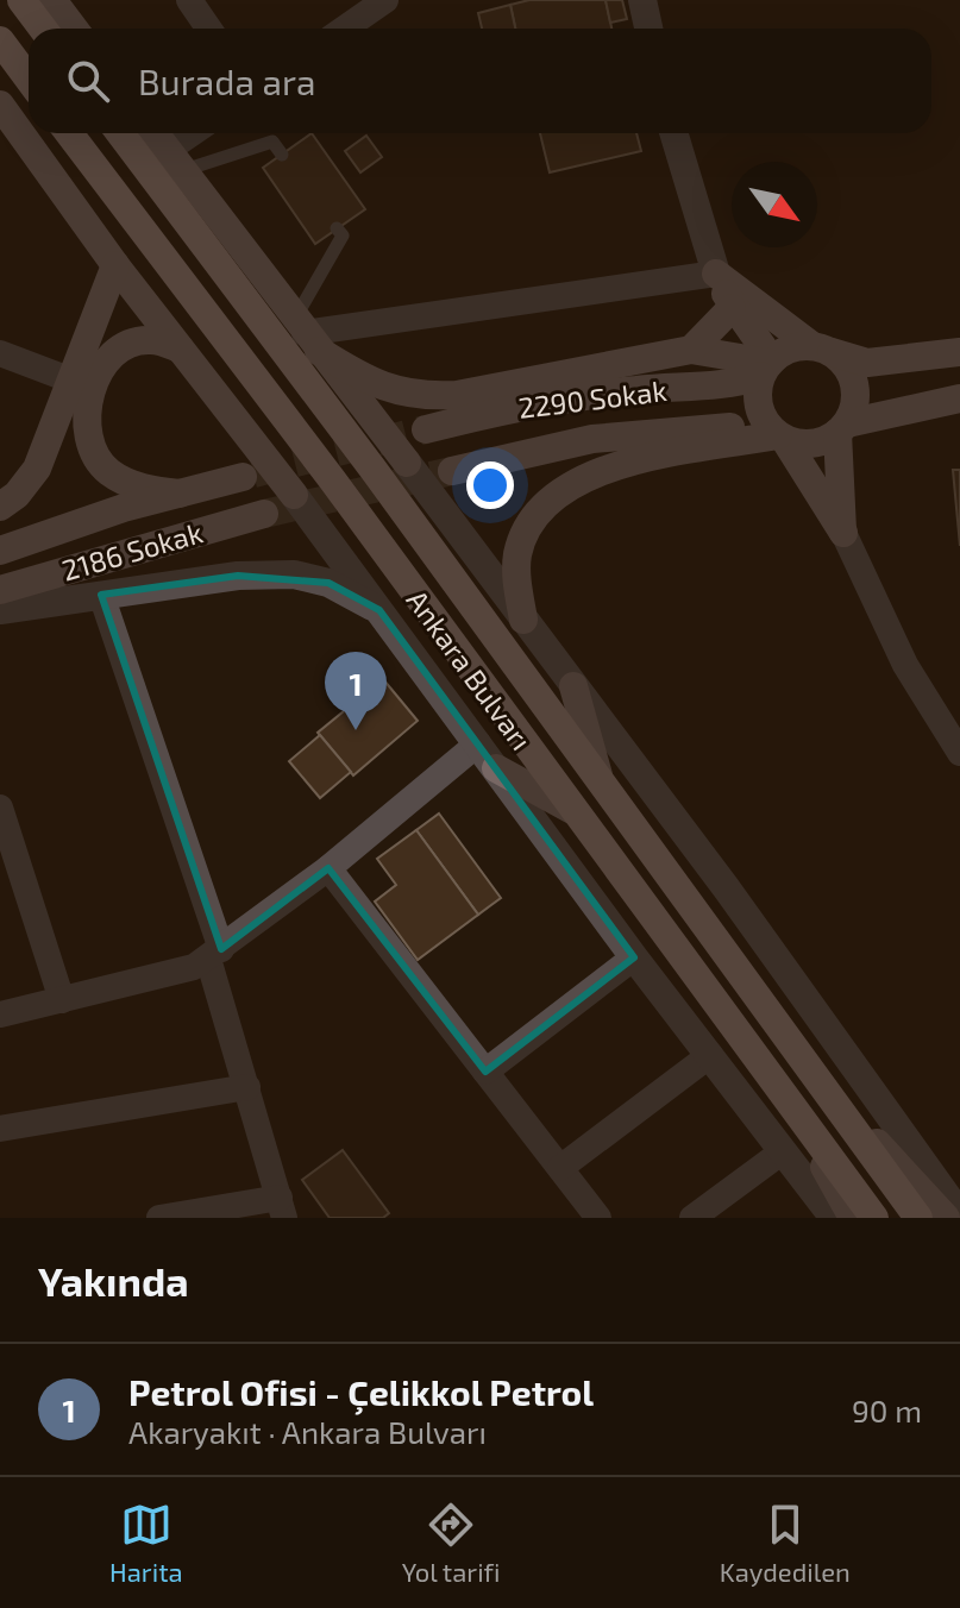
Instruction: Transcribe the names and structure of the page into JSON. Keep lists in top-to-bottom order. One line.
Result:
{"streets":{"main road":["2290 Sokak","2186 Sokak","Ankara Bulvarı"]},"north":"bottom right","page":{"search":"Burada ara","pins":"1","heading":"Yakında","list":[{"mark":"1","name":"Petrol Ofisi - Çelikkol Petrol","note":"Akaryakıt · Ankara Bulvarı","value":"90 m"}],"nav":["Harita","Yol tarifi","Kaydedilen"]}}
